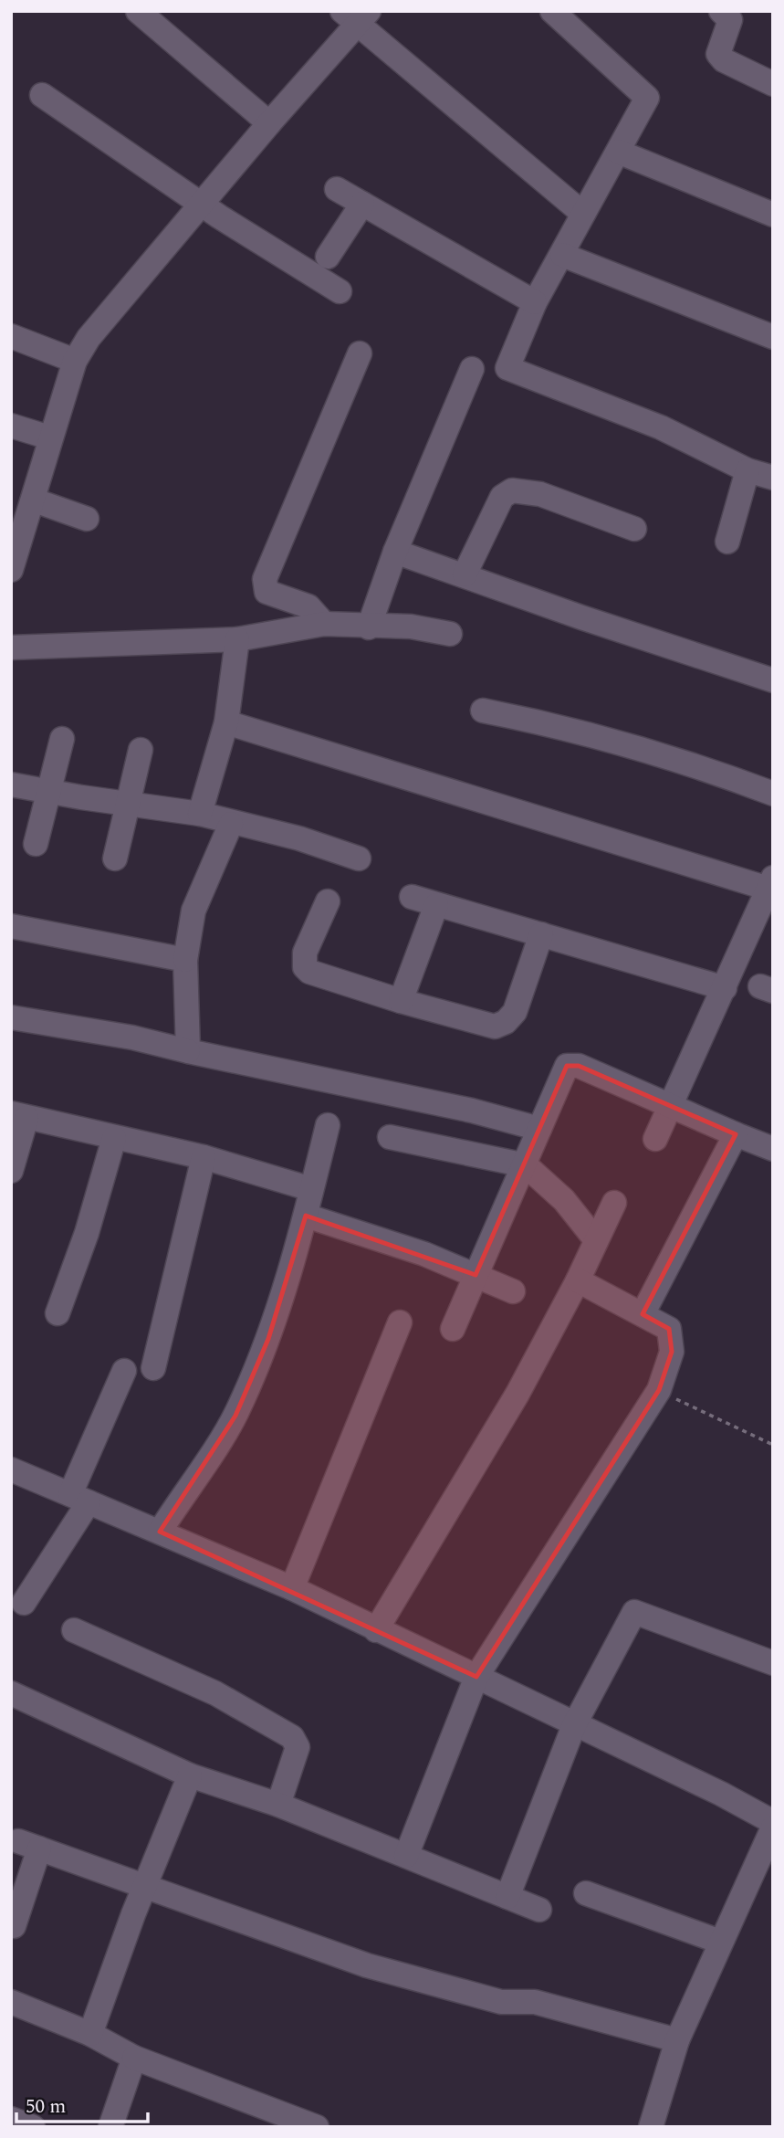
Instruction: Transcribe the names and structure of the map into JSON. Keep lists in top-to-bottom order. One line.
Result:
{"scale_bar":"50 m"}
